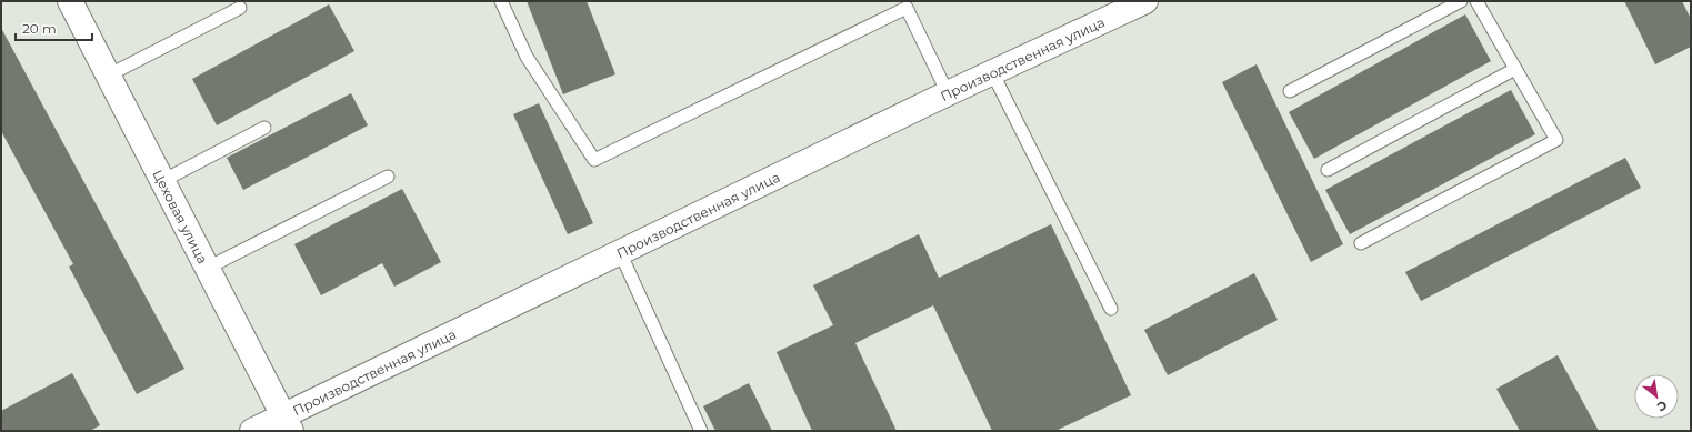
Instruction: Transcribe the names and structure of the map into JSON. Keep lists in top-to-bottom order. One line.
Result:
{"streets":{"street":["Производственная улица","Цеховая улица"]},"crossings":[["Производственная улица","Цеховая улица"]],"scale_bar":"20 m","north":"bottom right"}
